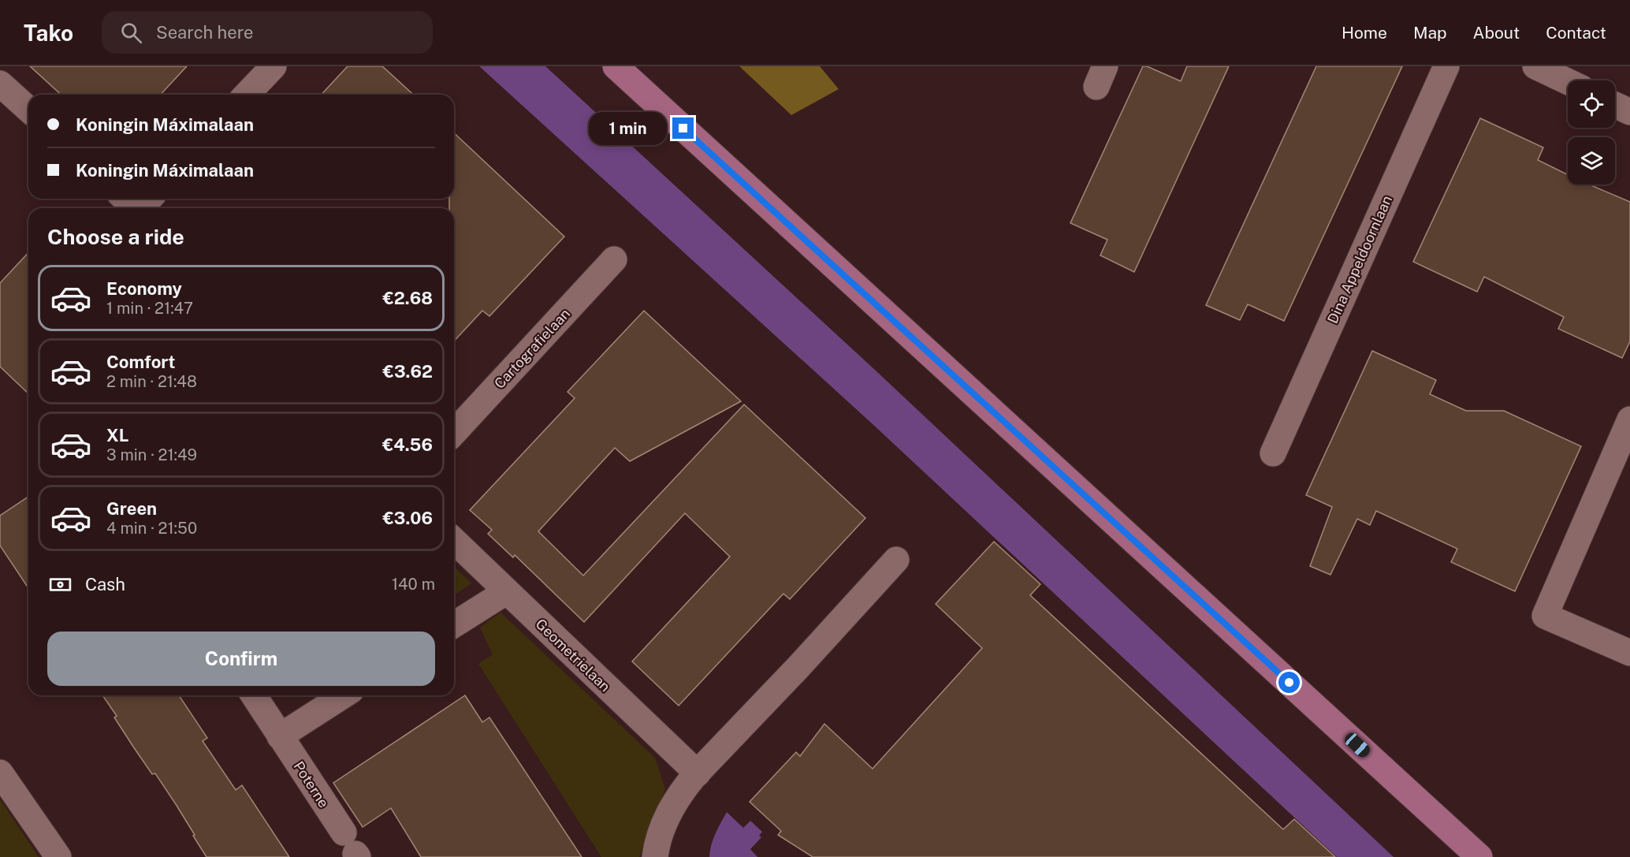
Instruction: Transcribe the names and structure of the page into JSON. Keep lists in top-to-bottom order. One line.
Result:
{"streets":{"street":["Dina Appeldoornlaan","Cartografielaan","Geometrielaan","Poterne"]},"page":{"header":"Tako","search":"Search here","nav":["Home","Map","About","Contact"],"banner":["Koningin Máximalaan","Koningin Máximalaan"],"bubble":"1 min","heading":"Choose a ride","list":[{"name":"Economy","note":"1 min · 21:47","value":"€2.68"},{"name":"Comfort","note":"2 min · 21:48","value":"€3.62"},{"name":"XL","note":"3 min · 21:49","value":"€4.56"},{"name":"Green","note":"4 min · 21:50","value":"€3.06"}],"pay":["Cash","140 m"],"buttons":"Confirm"}}
